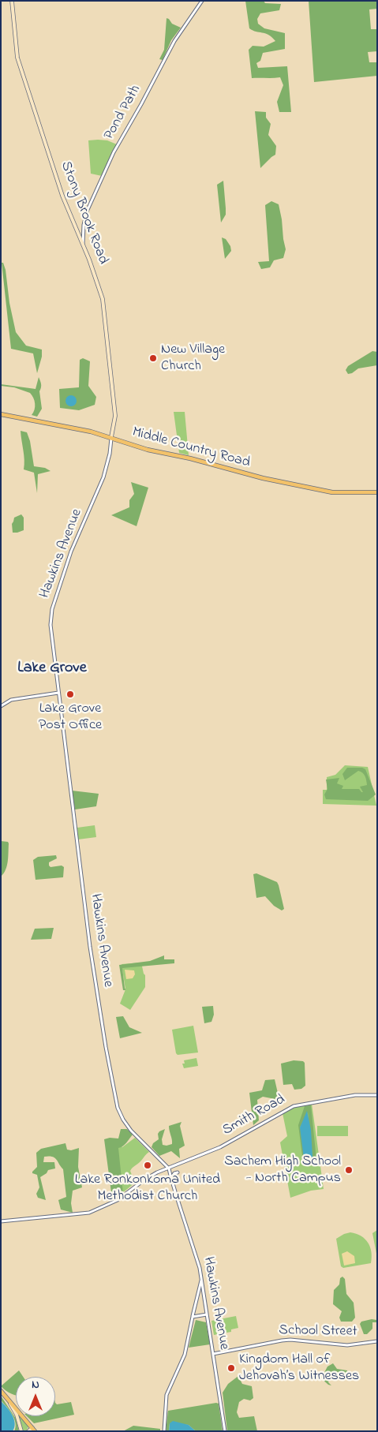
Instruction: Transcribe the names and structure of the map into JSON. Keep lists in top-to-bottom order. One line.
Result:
{"streets":{"main road":["Stony Brook Road","Middle Country Road"],"street":["Pond Path","Hawkins Avenue","Smith Road","School Street"]},"crossings":[["Pond Path","Stony Brook Road"],["Stony Brook Road","Middle Country Road"],["Stony Brook Road","Hawkins Avenue"],["Middle Country Road","Hawkins Avenue"],["Hawkins Avenue","Smith Road"],["Hawkins Avenue","School Street"]],"districts":["Lake Grove"],"places":["New Village Church","Lake Grove Post Office","Lake Ronkonkoma United Methodist Church","Sachem High School - North Campus","Kingdom Hall of Jehovah’s Witnesses"],"north":"top"}
